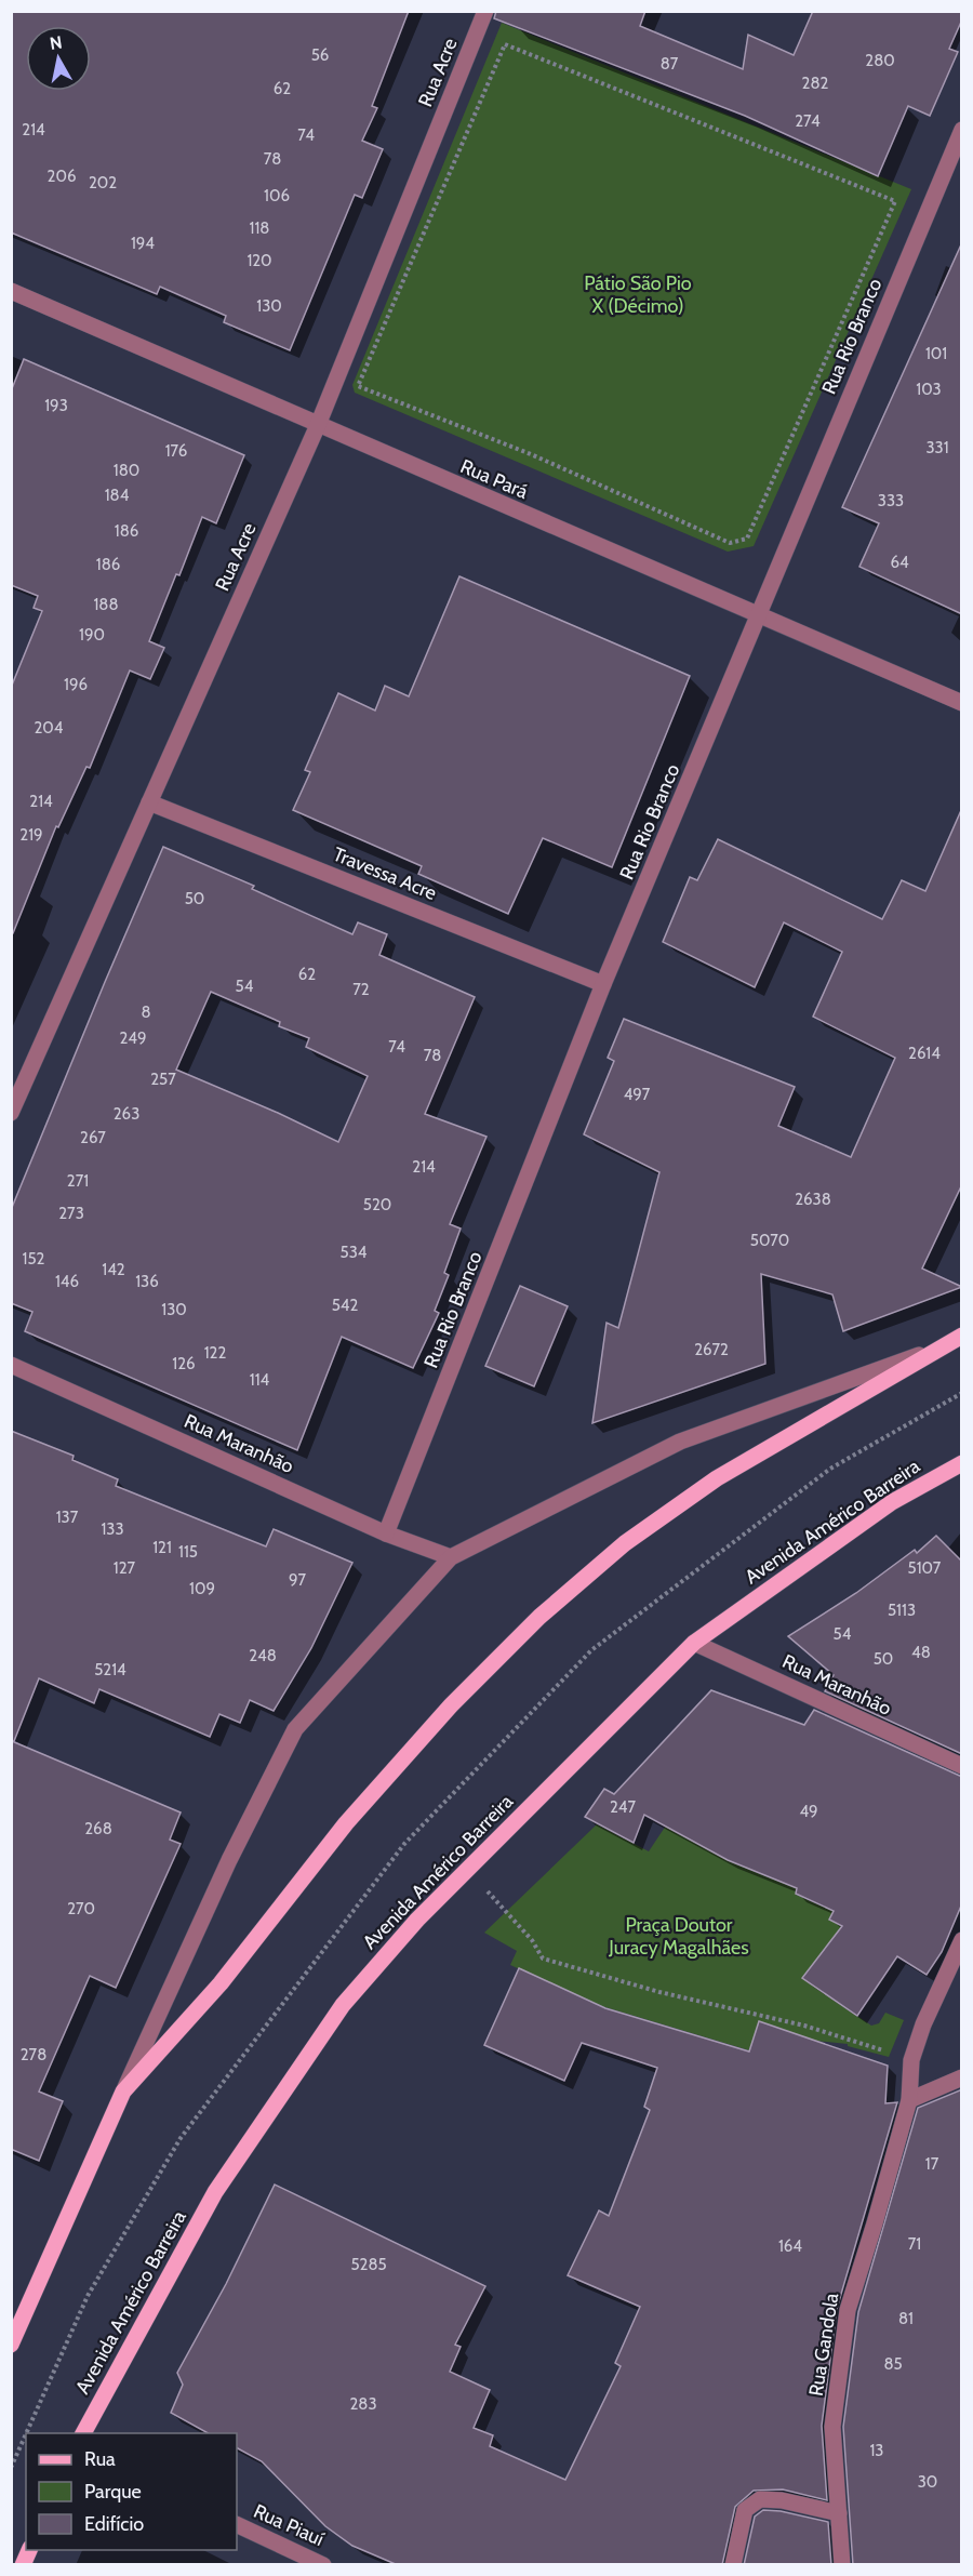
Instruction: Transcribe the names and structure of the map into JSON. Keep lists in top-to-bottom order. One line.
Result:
{"streets":{"main road":["Avenida Américo Barreira"],"street":["Rua Acre","Rua Rio Branco","Rua Pará","Travessa Acre","Rua Maranhão","Rua Gandola","Rua Piauí"]},"crossings":[["Rua Acre","Rua Pará"],["Rua Acre","Travessa Acre"],["Rua Rio Branco","Rua Pará"],["Rua Rio Branco","Travessa Acre"],["Rua Rio Branco","Rua Maranhão"],["Rua Maranhão","Avenida Américo Barreira"]],"parks":["Pátio São Pio X (Décimo)","Praça Doutor Juracy Magalhães"],"house_numbers":["56","280","87","282","62","274","214","74","78","206","202","106","118","194","120","130","101","103","193","331","176","180","184","333","186","64","186","188","190","196","204","214","219","50","62","54","72","8","249","74","2614","78","257","497","263","267","214","271","2638","520","273","5070","534","152","142","146","136","542","130","2672","122","126","114","137","133","121","115","127","5107","97","109","5113","54","48","248","50","5214","247","49","268","270","278","17","71","164","5285","81","85","283","13","30"],"legend":["Rua","Parque","Edifício"],"north":"top"}
